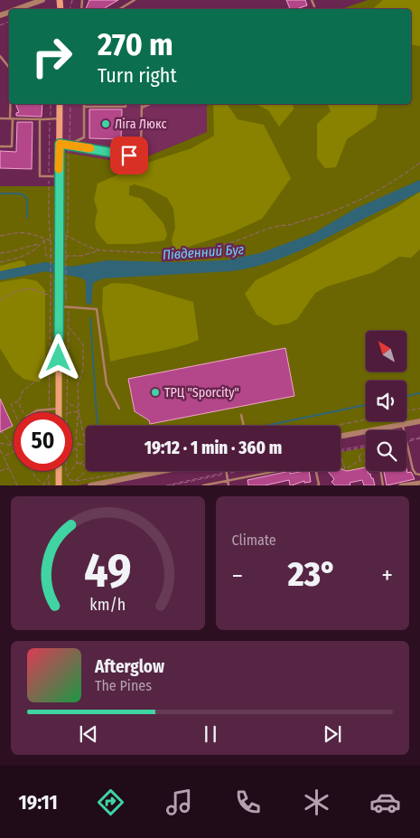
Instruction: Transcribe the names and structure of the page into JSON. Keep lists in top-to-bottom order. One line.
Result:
{"water":["Південний Буг"],"places":["Ліга Люкс","ТРЦ \"Sporcity\""],"north":"top left","page":{"turn":["270 m","Turn right"],"limit":"50","trip":"19:12 · 1 min · 360 m","tile":"Climate","heat":["−","23°","+"],"song":["Afterglow","The Pines"],"tabs":"19:11","gauge":["49","km/h"]}}
